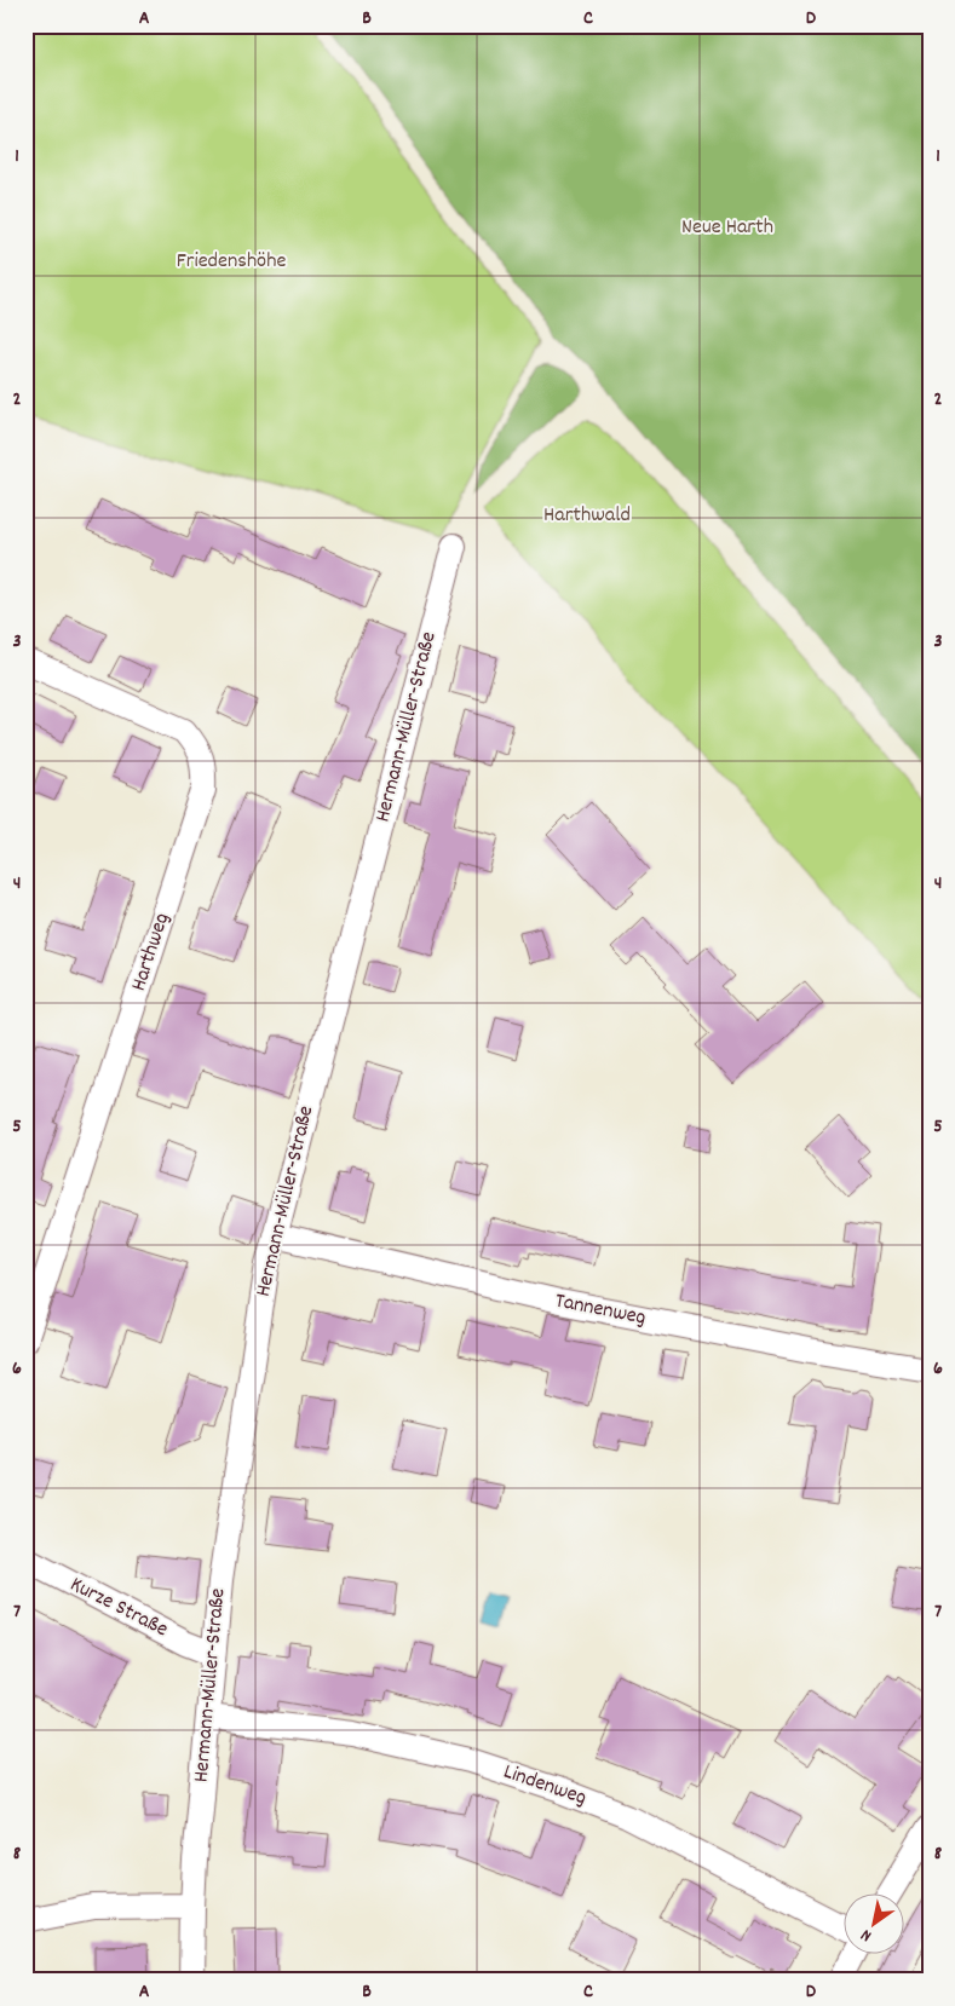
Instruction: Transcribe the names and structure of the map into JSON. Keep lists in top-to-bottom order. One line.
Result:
{"streets":{"street":["Hermann-Müller-Straße","Harthweg","Tannenweg","Kurze Straße","Lindenweg"]},"crossings":[["Hermann-Müller-Straße","Tannenweg"],["Hermann-Müller-Straße","Kurze Straße"],["Hermann-Müller-Straße","Lindenweg"]],"parks":["Neue Harth","Friedenshöhe","Harthwald"],"north":"bottom left","grid":{"columns":["A","B","C","D"],"rows":["1","2","3","4","5","6","7","8"]}}
